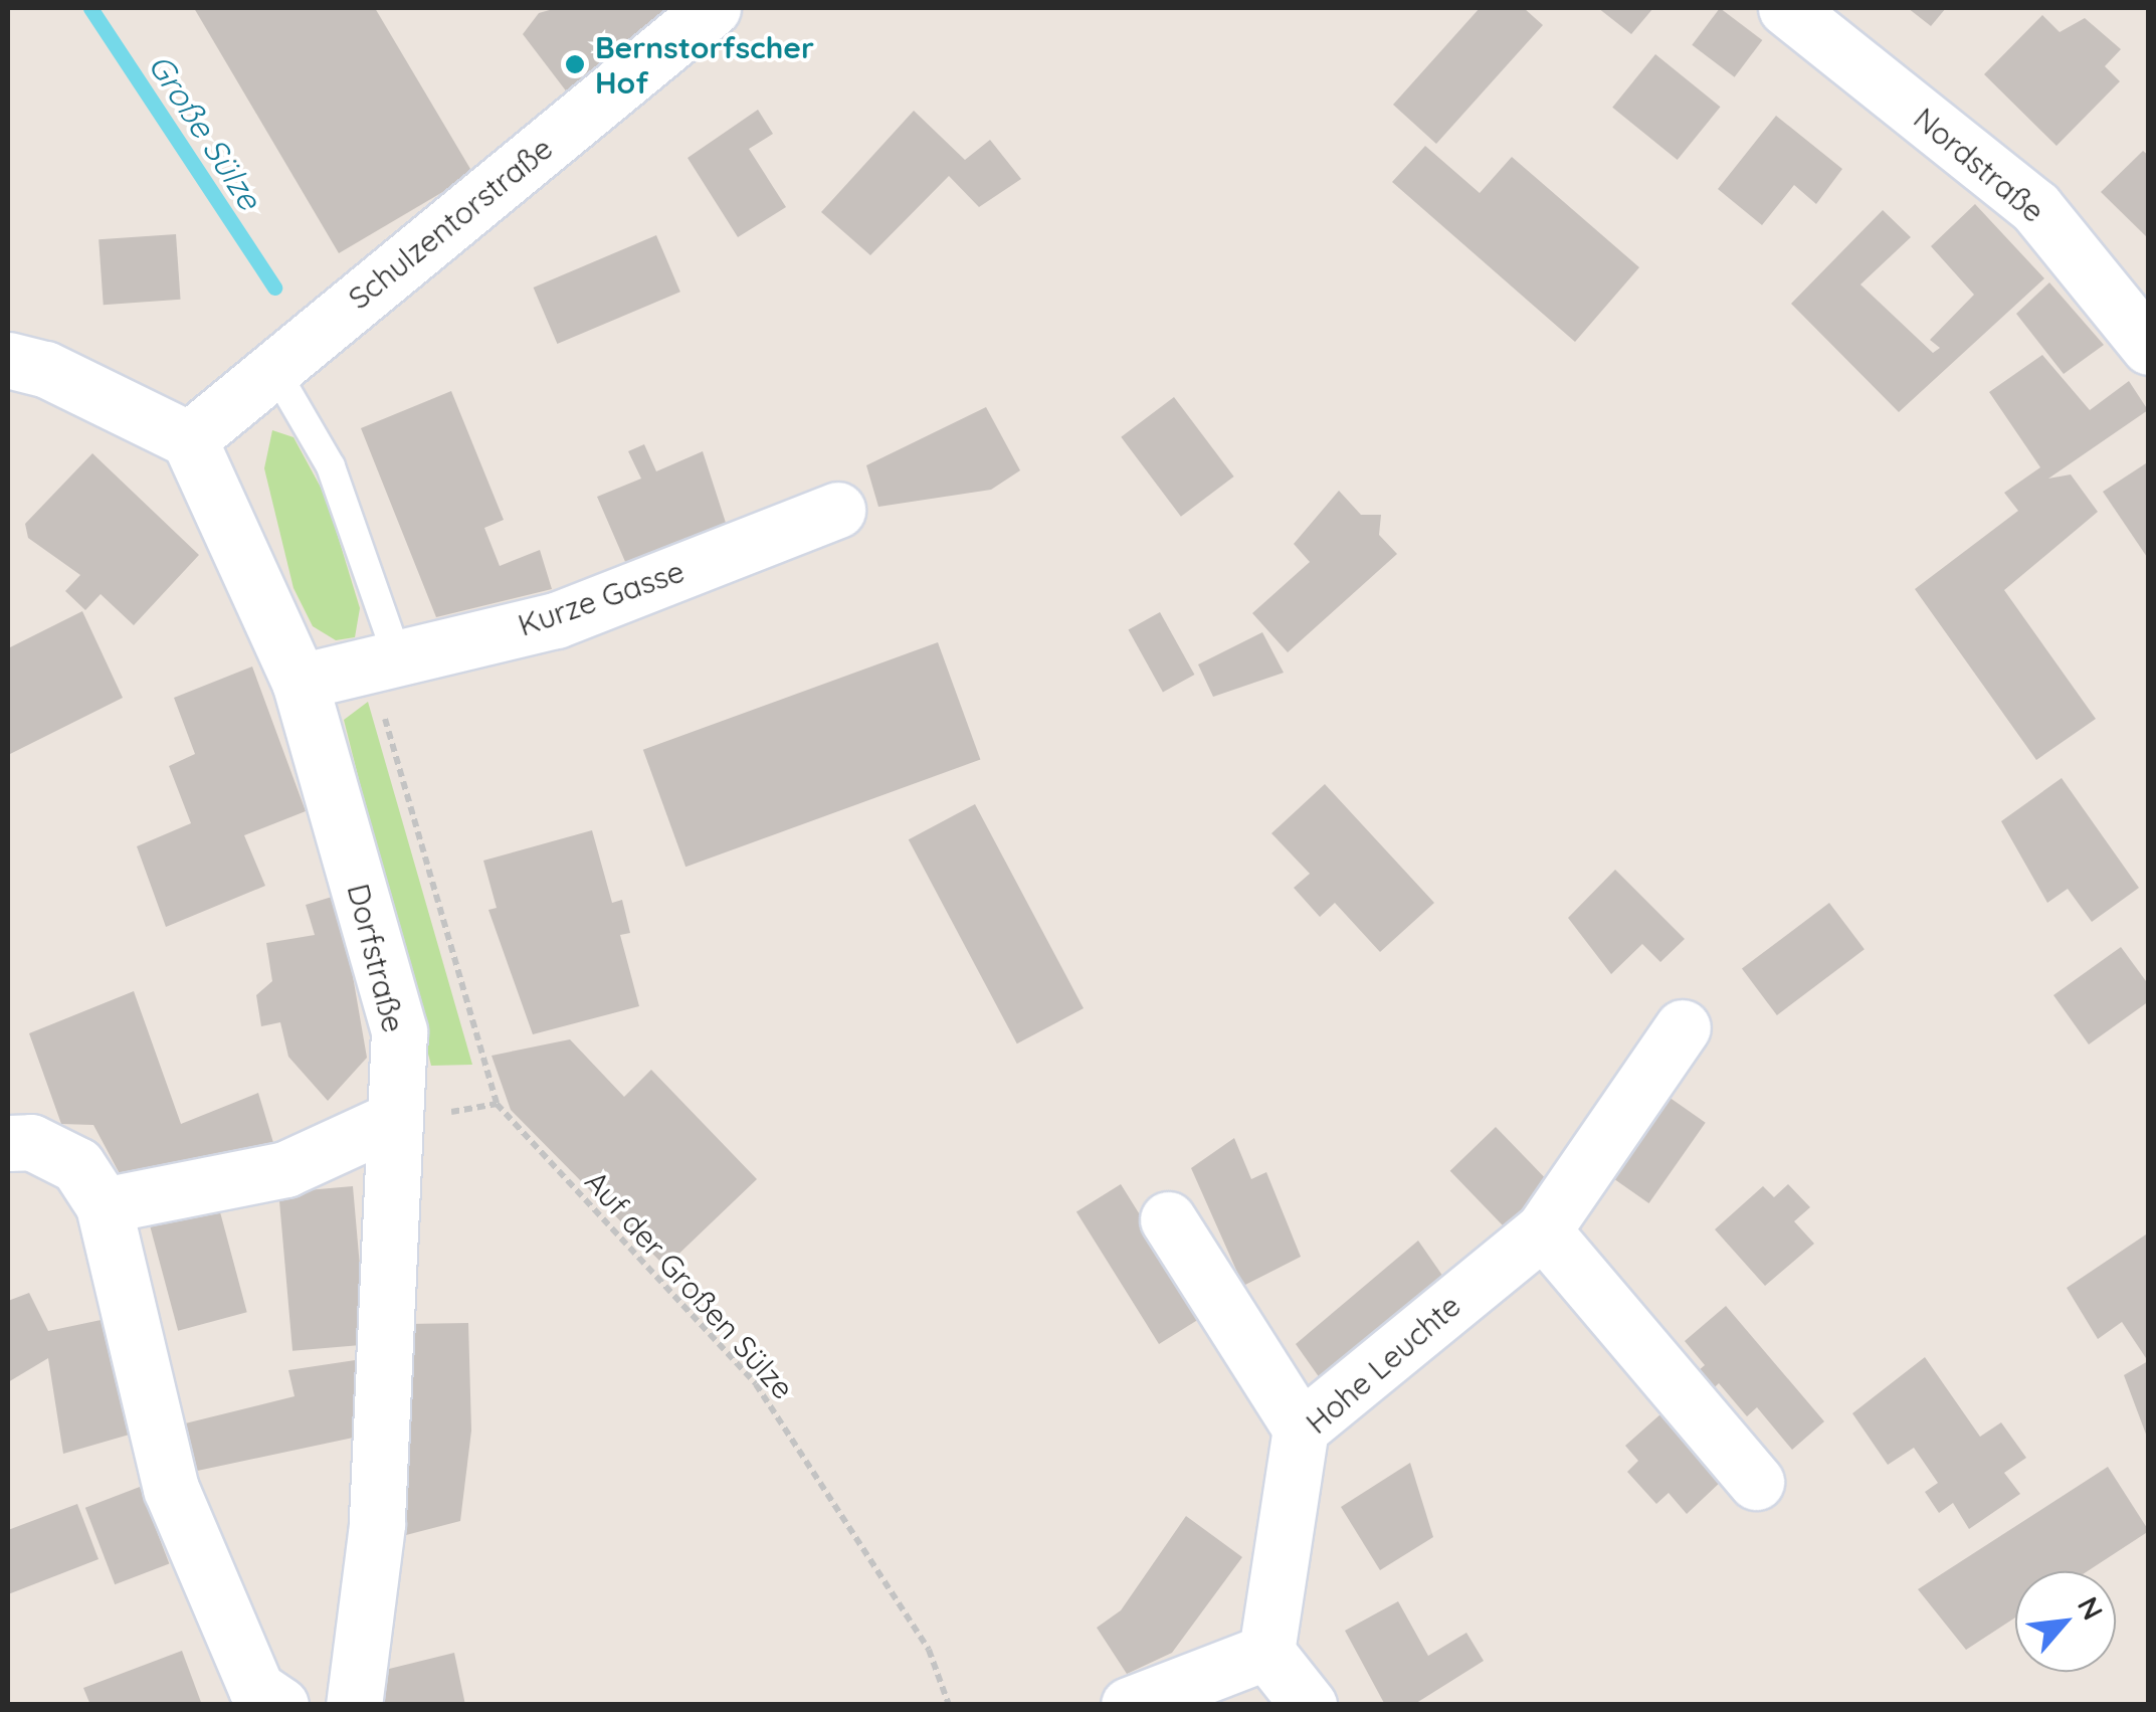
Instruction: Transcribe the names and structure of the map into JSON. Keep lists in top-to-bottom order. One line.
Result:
{"streets":{"street":["Nordstraße","Schulzentorstraße","Kurze Gasse","Dorfstraße","Hohe Leuchte"],"path":["Auf der Großen Sülze"]},"crossings":[["Schulzentorstraße","Dorfstraße"],["Kurze Gasse","Dorfstraße"]],"water":["Große Sülze"],"places":["Bernstorfscher Hof"],"north":"top right"}
